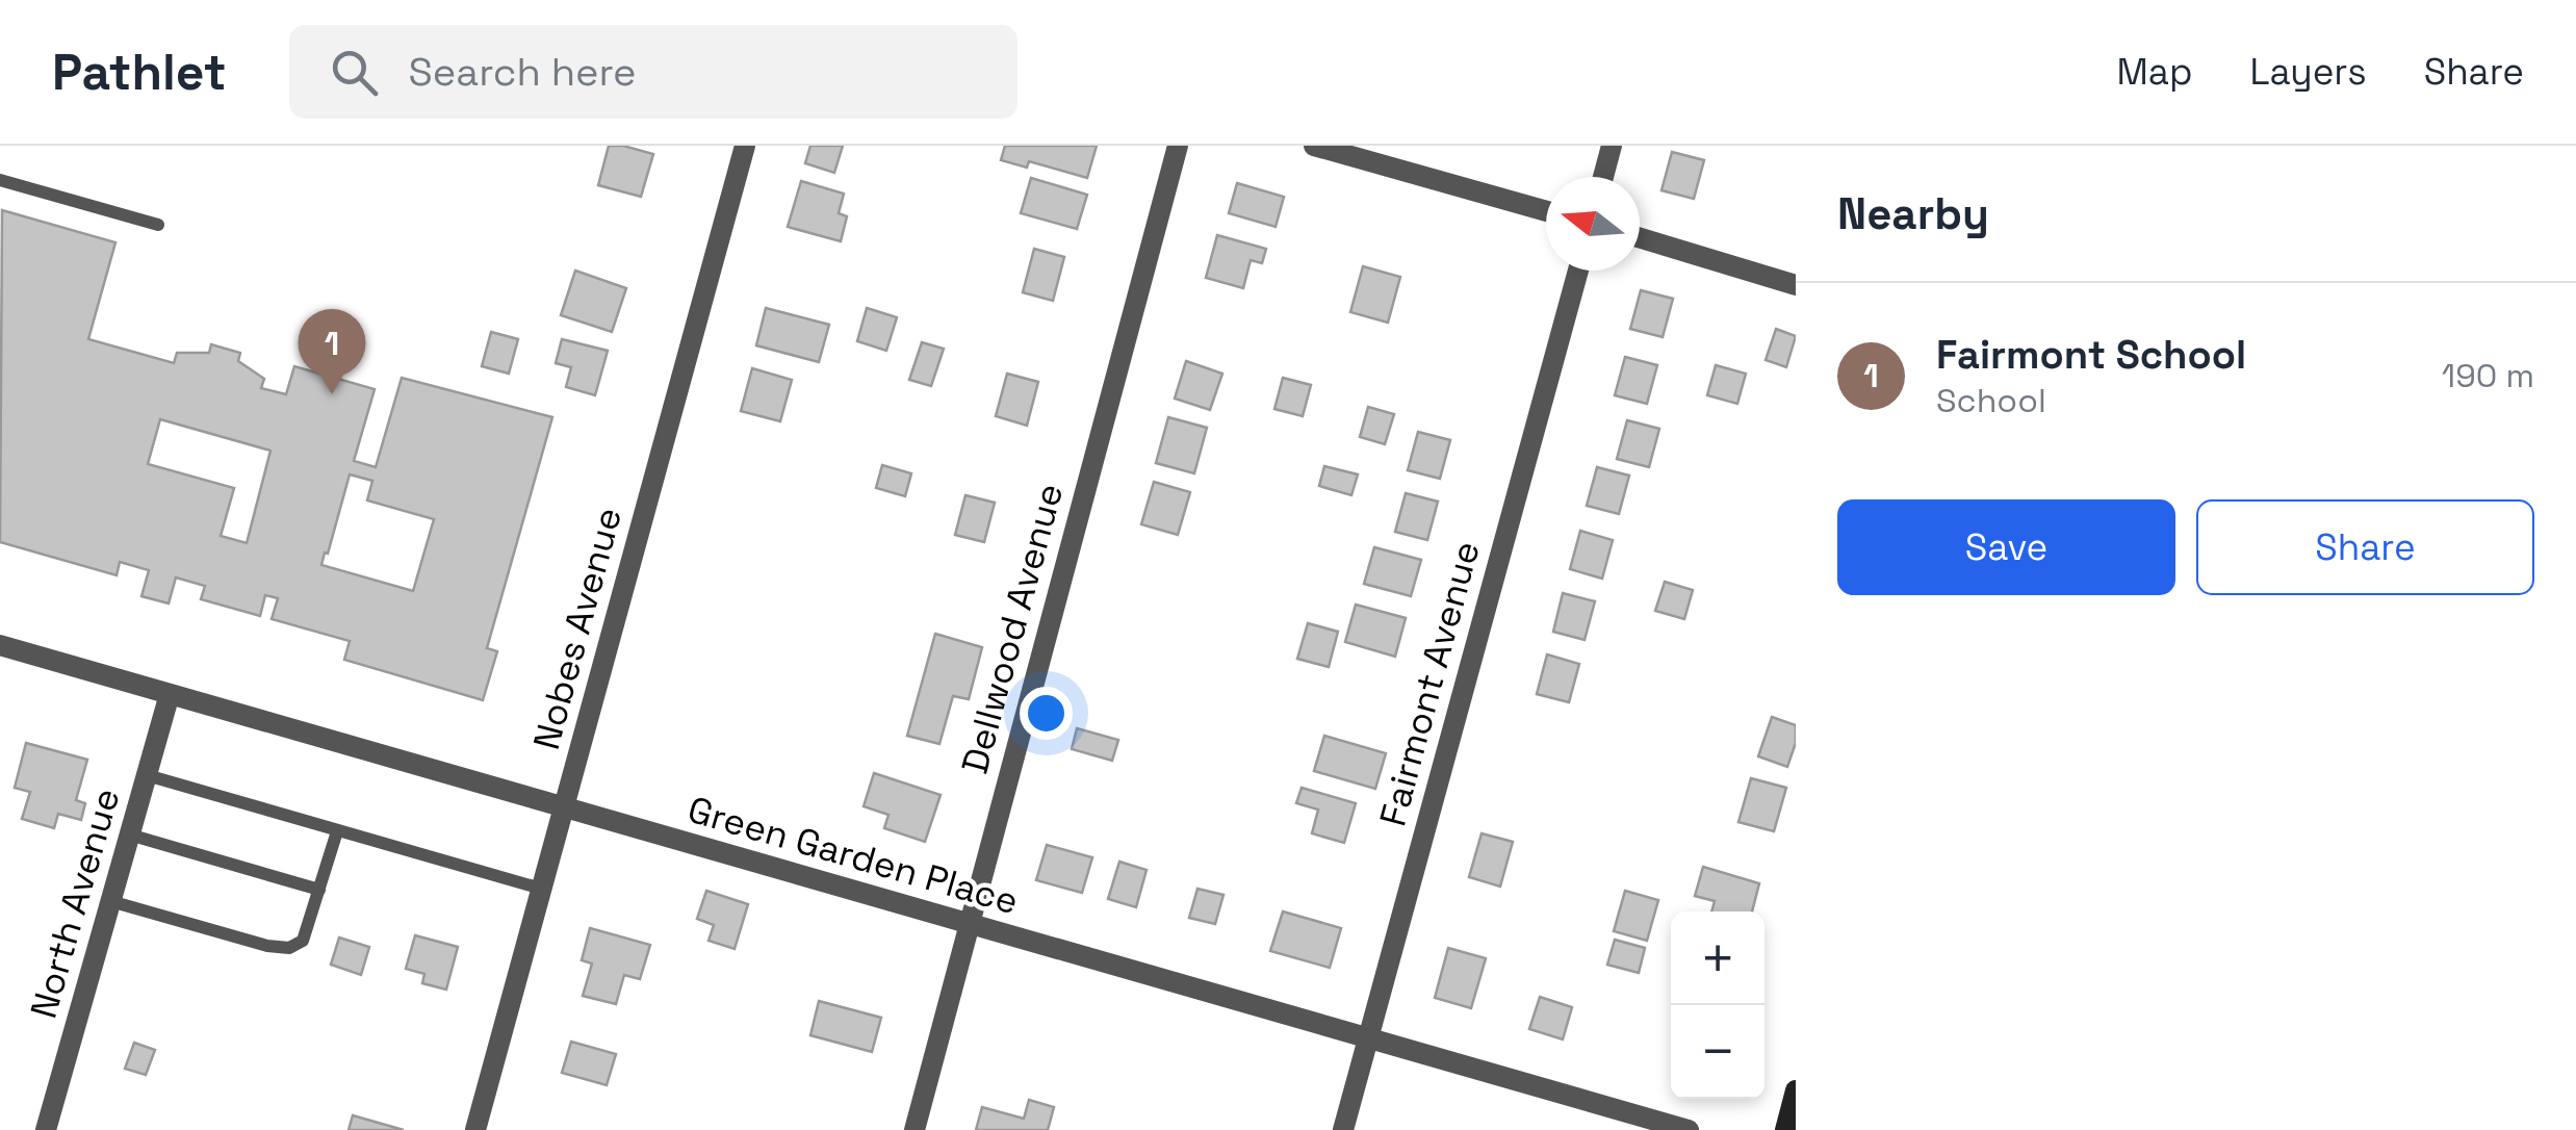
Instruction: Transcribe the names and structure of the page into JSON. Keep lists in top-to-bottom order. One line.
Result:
{"streets":{"street":["Nobes Avenue","Dellwood Avenue","Fairmont Avenue","Green Garden Place","North Avenue"]},"crossings":[["Nobes Avenue","Green Garden Place"],["Dellwood Avenue","Green Garden Place"],["Fairmont Avenue","Green Garden Place"],["Green Garden Place","North Avenue"]],"north":"left","page":{"header":"Pathlet","search":"Search here","nav":["Map","Layers","Share"],"heading":"Nearby","list":[{"mark":"1","name":"Fairmont School","note":"School","value":"190 m"}],"pins":"1","buttons":["Save","Share"],"map_buttons":["+","−"]}}
